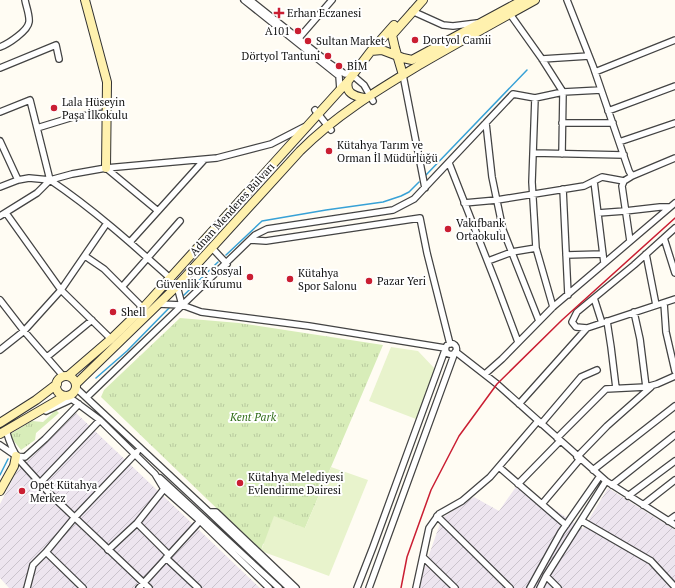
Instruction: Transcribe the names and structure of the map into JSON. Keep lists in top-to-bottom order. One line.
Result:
{"streets":{"main road":["Adnan Menderes Bulvarı"]},"parks":["Kent Park"],"places":{"health":["Erhan Eczanesi"],"other":["A101","Dortyol Camii","Sultan Market","Dörtyol Tantuni","BİM","Lala Hüseyin Paşa İlkokulu","Kütahya Tarım ve Orman İl Müdürlüğü","Vakıfbank Ortaokulu","SGK Sosyal Güvenlik Kurumu","Kütahya Spor Salonu","Pazar Yeri","Shell","Kütahya Melediyesi Evlendirme Dairesi","Opet Kütahya Merkez"]}}
